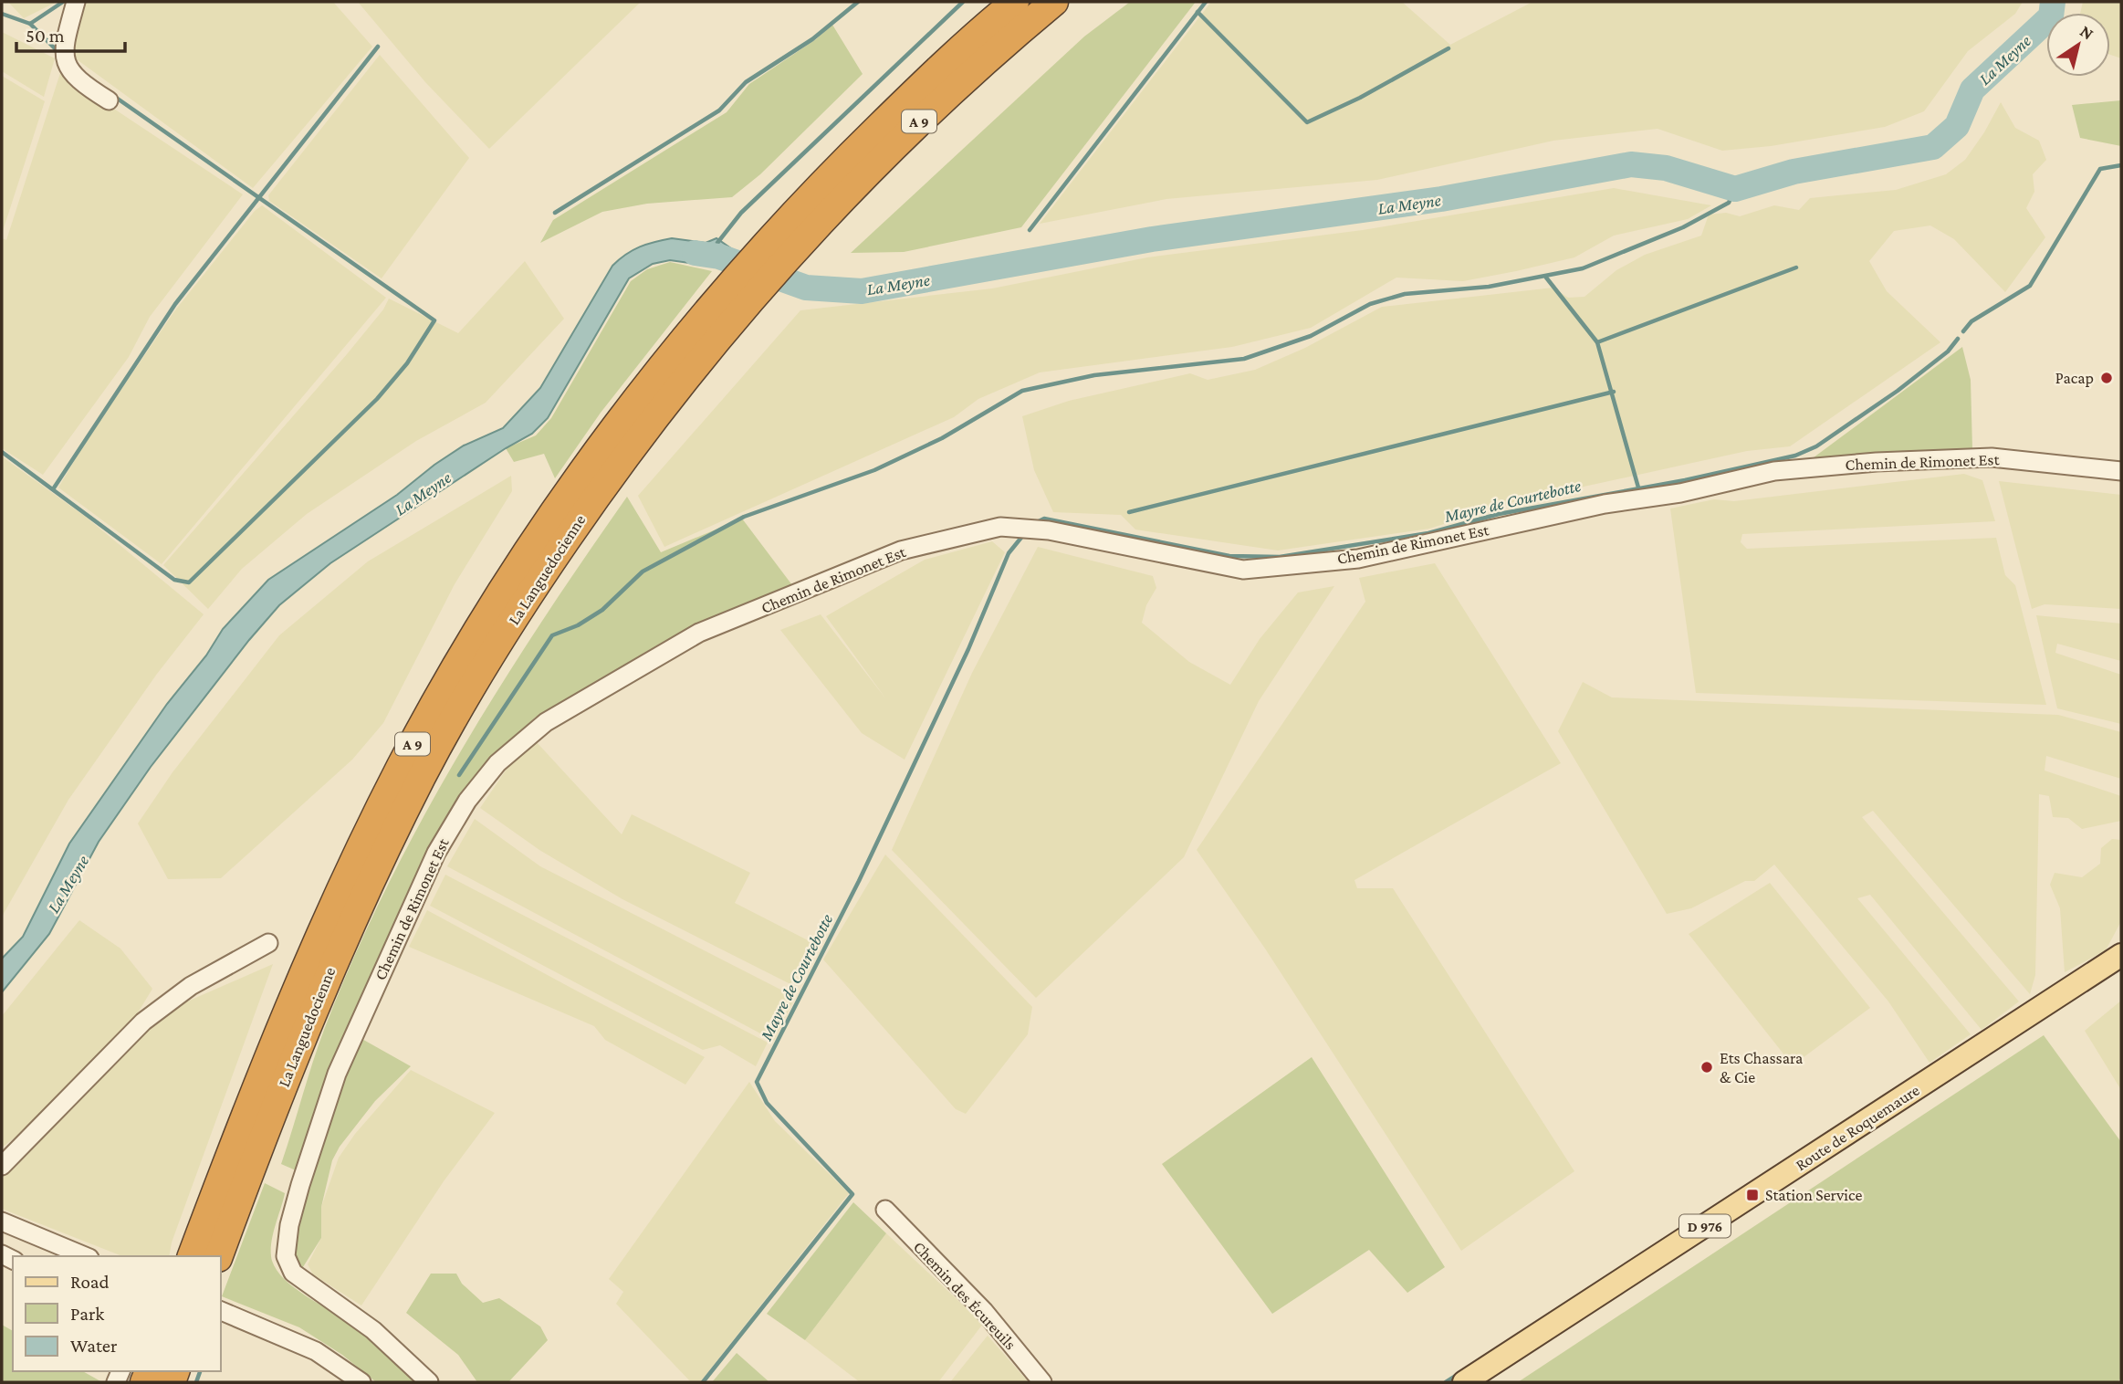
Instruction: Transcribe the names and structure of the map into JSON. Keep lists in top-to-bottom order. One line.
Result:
{"streets":{"highway":["A 9","La Languedocienne"],"main road":["Route de Roquemaure","D 976"],"street":["Chemin de Rimonet Est","Chemin des Écureuils"]},"water":["La Meyne","Mayre de Courtebotte"],"places":{"other":["Pacap","Ets Chassara & Cie"],"transit":["Station Service"]},"legend":["Road","Park","Water"],"scale_bar":"50 m","north":"top right"}
